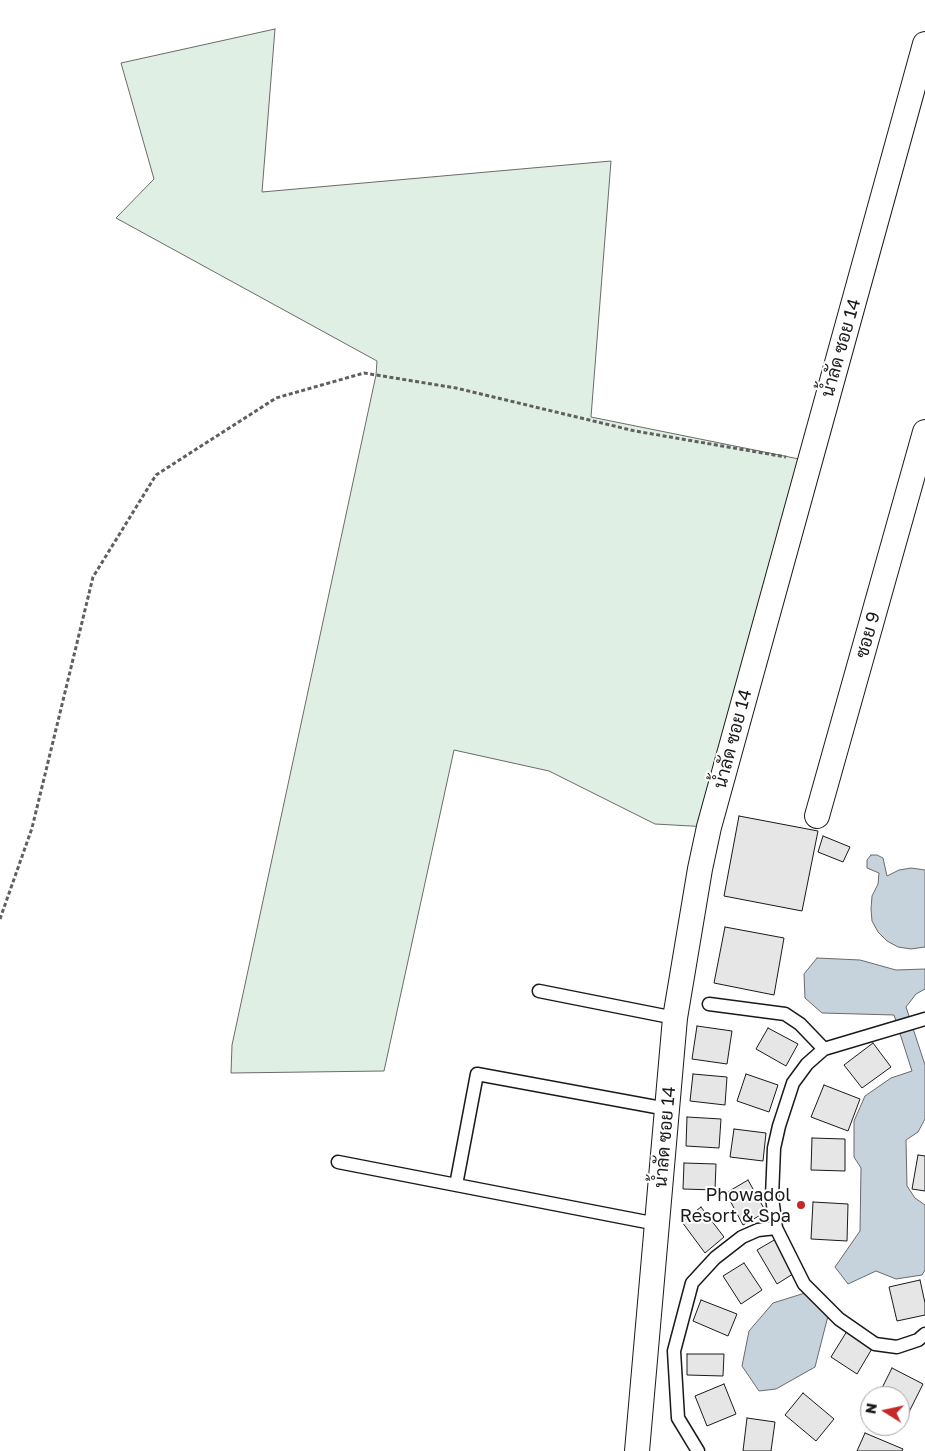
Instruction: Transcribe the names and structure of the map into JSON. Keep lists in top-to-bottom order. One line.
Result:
{"streets":{"street":["น้ำลัด ซอย 14","ซอย 9"]},"places":["Phowadol Resort & Spa"],"north":"left"}
